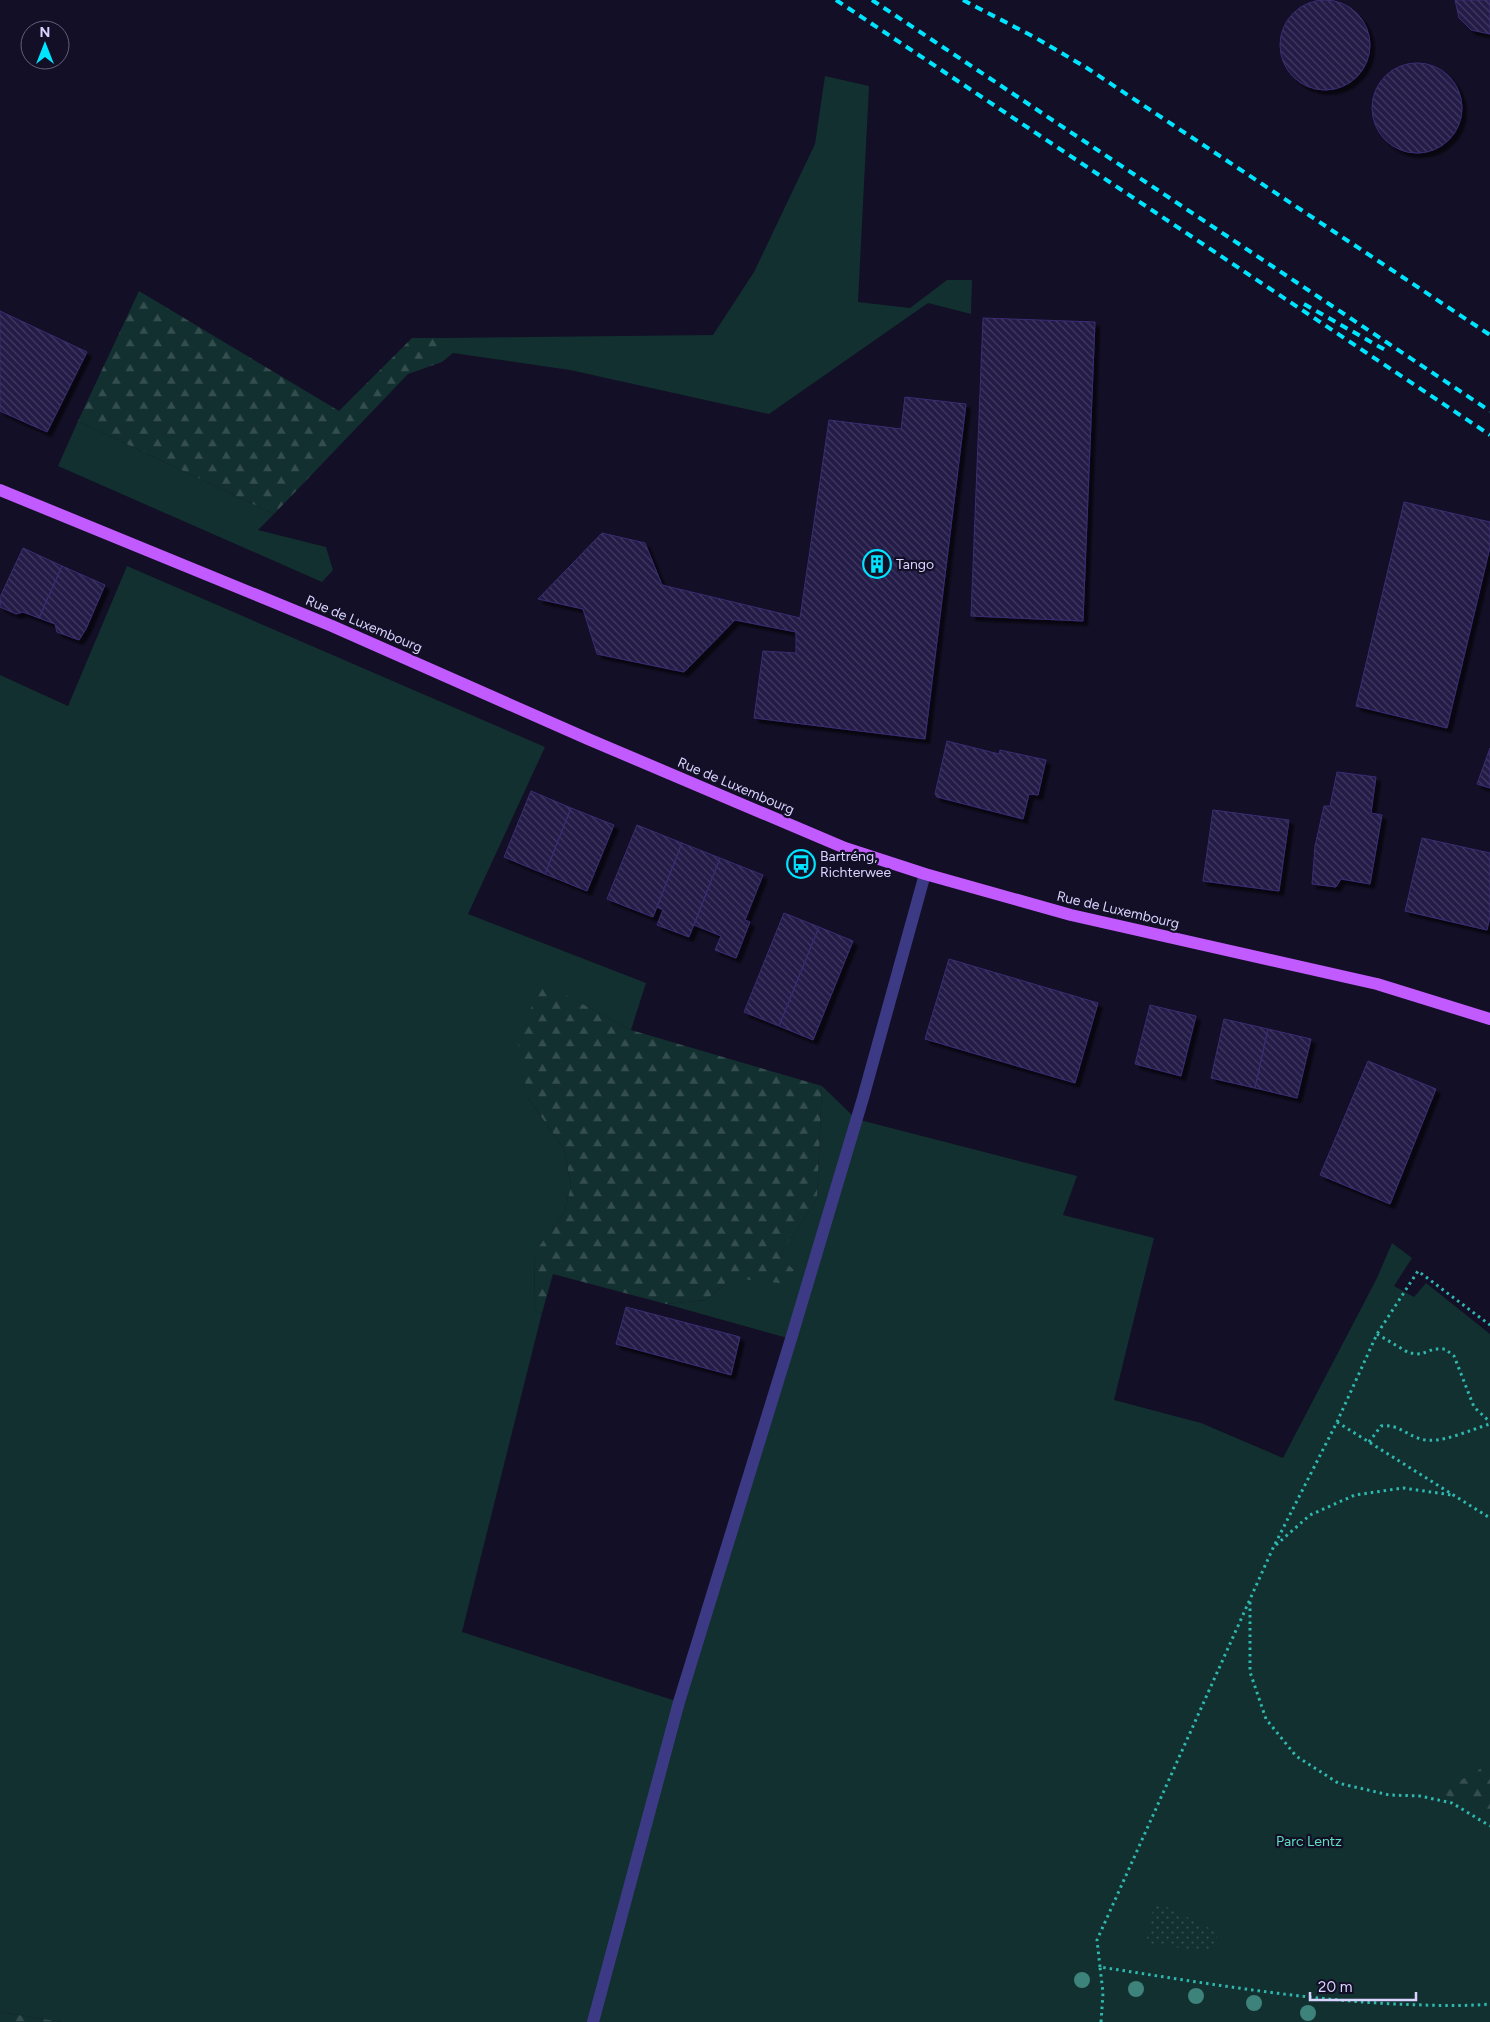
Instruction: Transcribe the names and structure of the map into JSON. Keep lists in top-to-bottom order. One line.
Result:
{"streets":{"main road":["Rue de Luxembourg"]},"parks":["Parc Lentz"],"places":{"building":["Tango"],"bus stop":["Bartréng, Richterwee"]},"scale_bar":"20 m","north":"top"}
